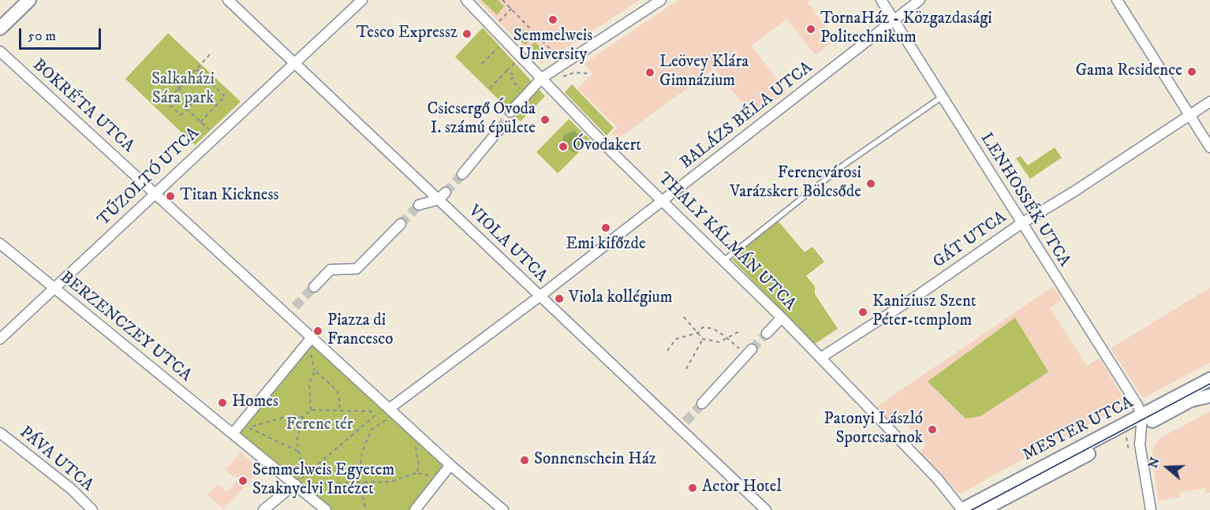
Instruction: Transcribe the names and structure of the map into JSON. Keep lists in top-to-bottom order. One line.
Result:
{"streets":{"street":["BOKRÉTA UTCA","BALÁZS BÉLA UTCA","TŰZOLTÓ UTCA","LENHOSSÉK UTCA","GÁT UTCA","THALY KÁLMÁN UTCA","VIOLA UTCA","BERZENCZEY UTCA","MESTER UTCA","PÁVA UTCA"]},"crossings":[["BOKRÉTA UTCA","TŰZOLTÓ UTCA"],["BALÁZS BÉLA UTCA","LENHOSSÉK UTCA"],["BALÁZS BÉLA UTCA","THALY KÁLMÁN UTCA"],["BALÁZS BÉLA UTCA","VIOLA UTCA"],["TŰZOLTÓ UTCA","VIOLA UTCA"],["TŰZOLTÓ UTCA","BERZENCZEY UTCA"],["LENHOSSÉK UTCA","GÁT UTCA"],["LENHOSSÉK UTCA","MESTER UTCA"],["GÁT UTCA","THALY KÁLMÁN UTCA"],["THALY KÁLMÁN UTCA","MESTER UTCA"]],"parks":["Salkaházi Sára park","Ferenc tér"],"places":["Semmelweis University","TornaHáz - Közgazdasági Politechnikum","Tesco Expressz","Gama Residence","Leövey Klára Gimnázium","Csicsergő Óvoda I. számú épülete","Óvodakert","Ferencvárosi Varázskert Bölcsőde","Titan Kickness","Emi kifőzde","Viola kollégium","Kaniziusz Szent Péter-templom","Piazza di Francesco","Homes","Patonyi László Sportcsarnok","Sonnenschein Ház","Semmelweis Egyetem Szaknyelvi Intézet","Actor Hotel"],"scale_bar":"50 m","north":"left"}
